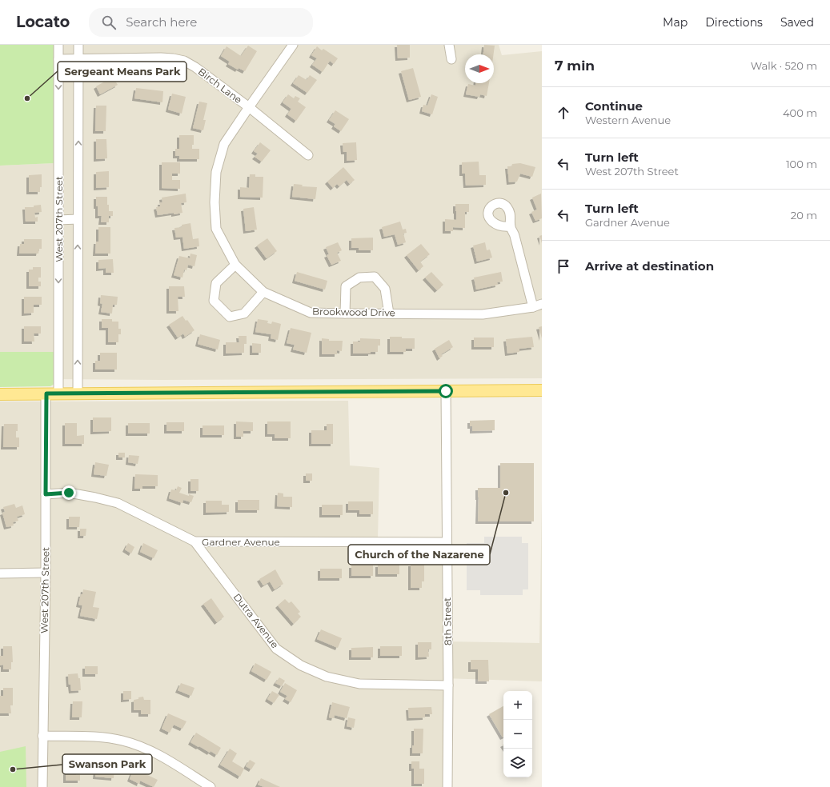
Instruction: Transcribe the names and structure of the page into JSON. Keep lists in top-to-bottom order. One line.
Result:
{"streets":{"street":["Birch Lane","West 207th Street","Brookwood Drive","Gardner Avenue","Dutra Avenue","8th Street"]},"crossings":[["Birch Lane","West 207th Street"],["Birch Lane","Brookwood Drive"],["West 207th Street","Gardner Avenue"],["Gardner Avenue","Dutra Avenue"],["Gardner Avenue","8th Street"],["Dutra Avenue","8th Street"]],"places":["Sergeant Means Park","Church of the Nazarene","Swanson Park"],"north":"right","page":{"header":"Locato","search":"Search here","nav":["Map","Directions","Saved"],"heading":["7 min","Walk · 520 m"],"list":[["Continue","Western Avenue","400 m"],["Turn left","West 207th Street","100 m"],["Turn left","Gardner Avenue","20 m"],"Arrive at destination"],"map_buttons":["+","−"]}}
